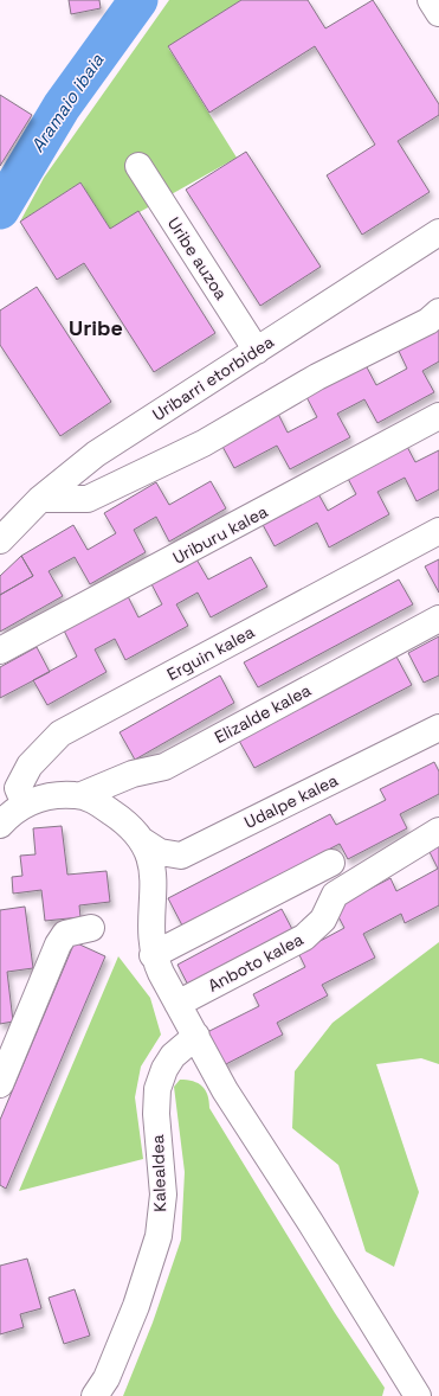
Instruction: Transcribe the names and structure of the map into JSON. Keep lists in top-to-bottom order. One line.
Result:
{"streets":{"street":["Uribe auzoa","Uribarri etorbidea","Uriburu kalea","Erguin kalea","Elizalde kalea","Udalpe kalea","Anboto kalea","Kalealdea"]},"crossings":[["Uribe auzoa","Uribarri etorbidea"]],"districts":["Uribe"],"water":["Aramaio ibaia"]}
